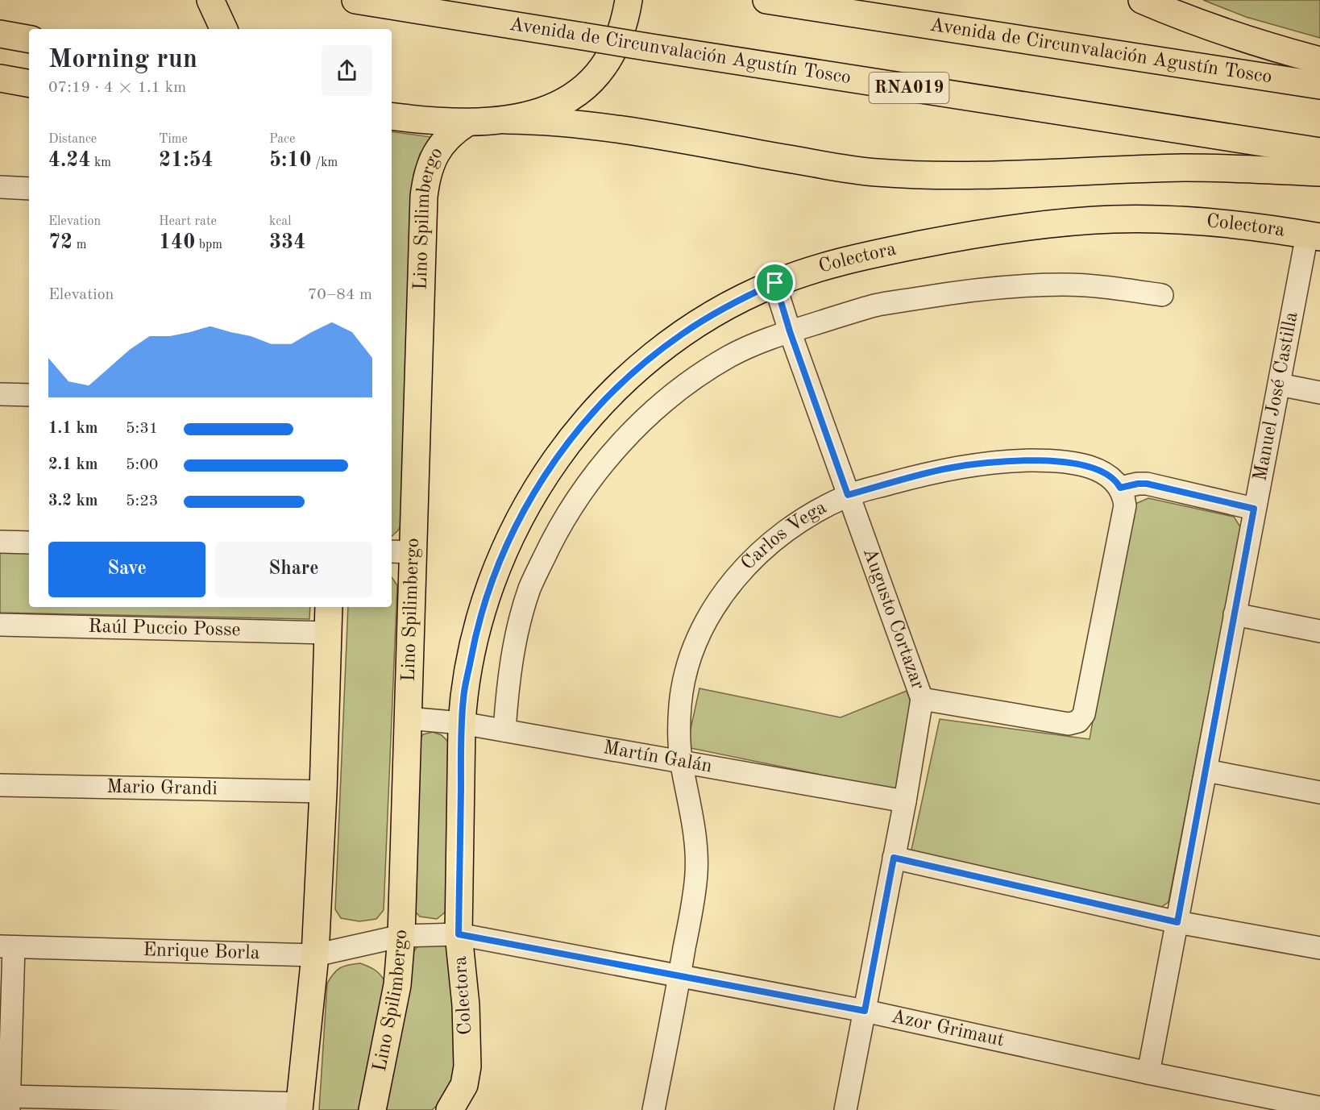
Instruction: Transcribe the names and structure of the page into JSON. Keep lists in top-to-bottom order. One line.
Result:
{"streets":{"main road":["Avenida de Circunvalación Agustín Tosco","RNA019","Lino Spilimbergo","Colectora"],"street":["Manuel José Castilla","Carlos Vega","Augusto Cortazar","Raúl Puccio Posse","Martín Galán","Mario Grandi","Enrique Borla","Azor Grimaut"]},"crossings":[["Lino Spilimbergo","Martín Galán"],["Lino Spilimbergo","Enrique Borla"],["Lino Spilimbergo","Azor Grimaut"],["Colectora","Manuel José Castilla"],["Colectora","Augusto Cortazar"],["Colectora","Martín Galán"],["Colectora","Azor Grimaut"],["Manuel José Castilla","Azor Grimaut"],["Carlos Vega","Augusto Cortazar"],["Carlos Vega","Martín Galán"],["Carlos Vega","Azor Grimaut"],["Augusto Cortazar","Martín Galán"],["Augusto Cortazar","Azor Grimaut"],["Enrique Borla","Azor Grimaut"]],"page":{"heading":["Morning run","07:19 · 4 × 1.1 km"],"stats":[["Distance","4.24 km"],["Time","21:54"],["Pace","5:10 /km"],["Elevation","72 m"],["Heart rate","140 bpm"],["kcal","334"]],"chart":["Elevation","70–84 m"],"list":[{"name":"1.1 km","note":"5:31"},{"name":"2.1 km","note":"5:00"},{"name":"3.2 km","note":"5:23"}],"buttons":["Save","Share"]}}
